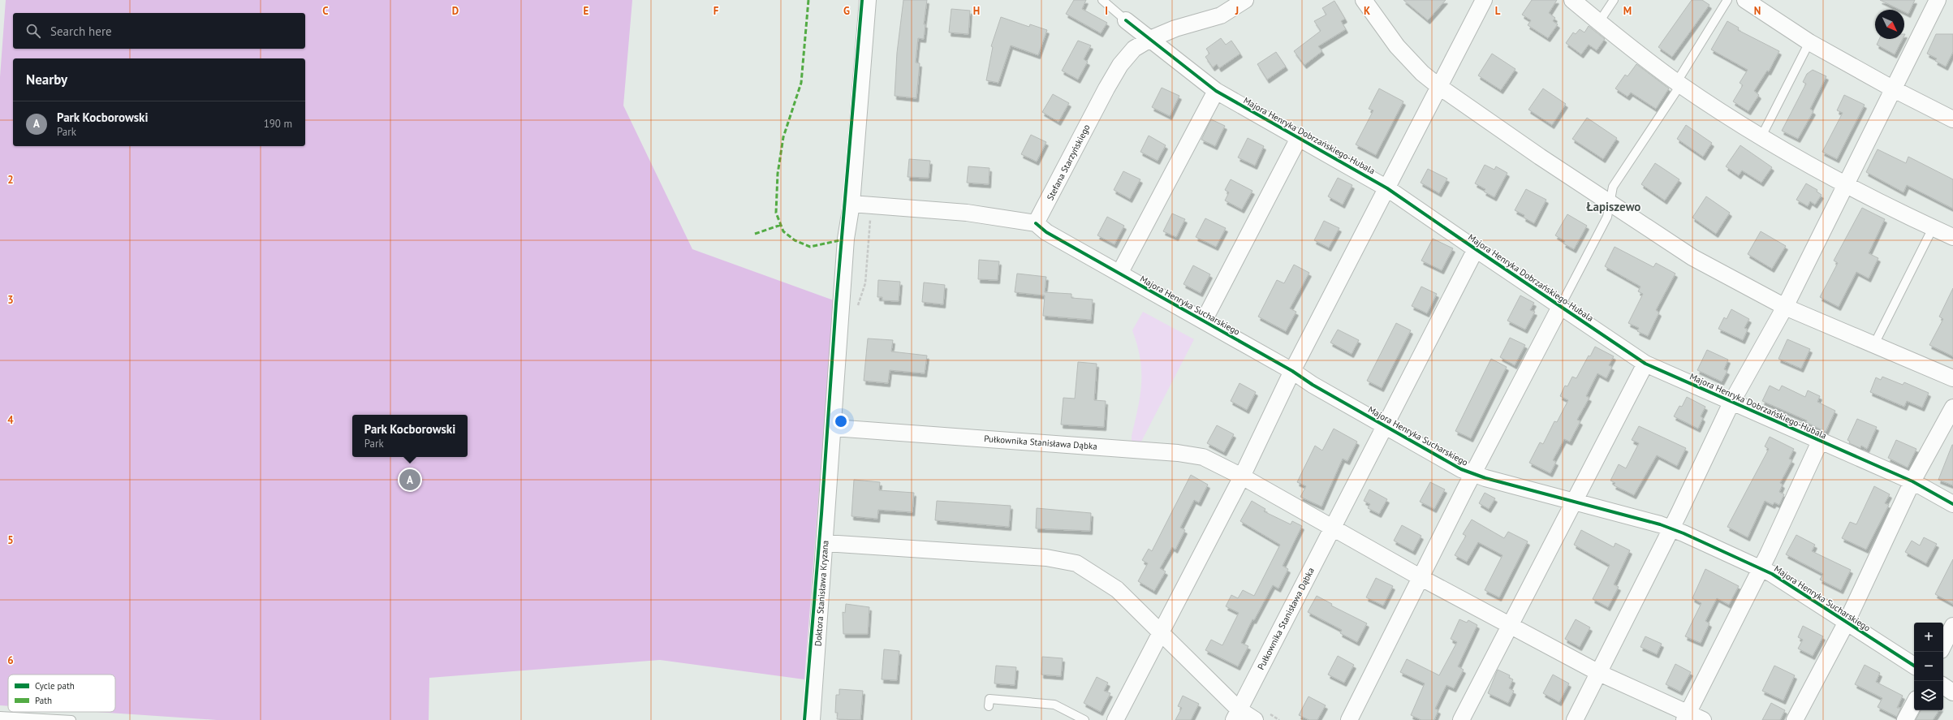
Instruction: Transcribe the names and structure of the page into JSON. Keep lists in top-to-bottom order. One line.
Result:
{"streets":{"street":["Majora Henryka Dobrzańskiego-Hubala","Stefana Starzyńskiego","Majora Henryka Sucharskiego","Pułkownika Stanisława Dąbka","Doktora Stanisława Kryzana"]},"crossings":[["Majora Henryka Dobrzańskiego-Hubala","Stefana Starzyńskiego"],["Majora Henryka Dobrzańskiego-Hubala","Majora Henryka Sucharskiego"],["Stefana Starzyńskiego","Majora Henryka Sucharskiego"],["Majora Henryka Sucharskiego","Pułkownika Stanisława Dąbka"],["Pułkownika Stanisława Dąbka","Doktora Stanisława Kryzana"]],"districts":["Łapiszewo"],"legend":["Cycle path","Path"],"north":"bottom right","page":{"search":"Search here","heading":"Nearby","list":[{"mark":"A","name":"Park Kocborowski","note":"Park","value":"190 m"}],"popup":["Park Kocborowski","Park"],"pins":"A","map_buttons":["+","−"]},"grid":{"columns":["C","D","E","F","G","H","I","J","K","L","M","N"],"rows":["2","3","4","5","6"]}}
